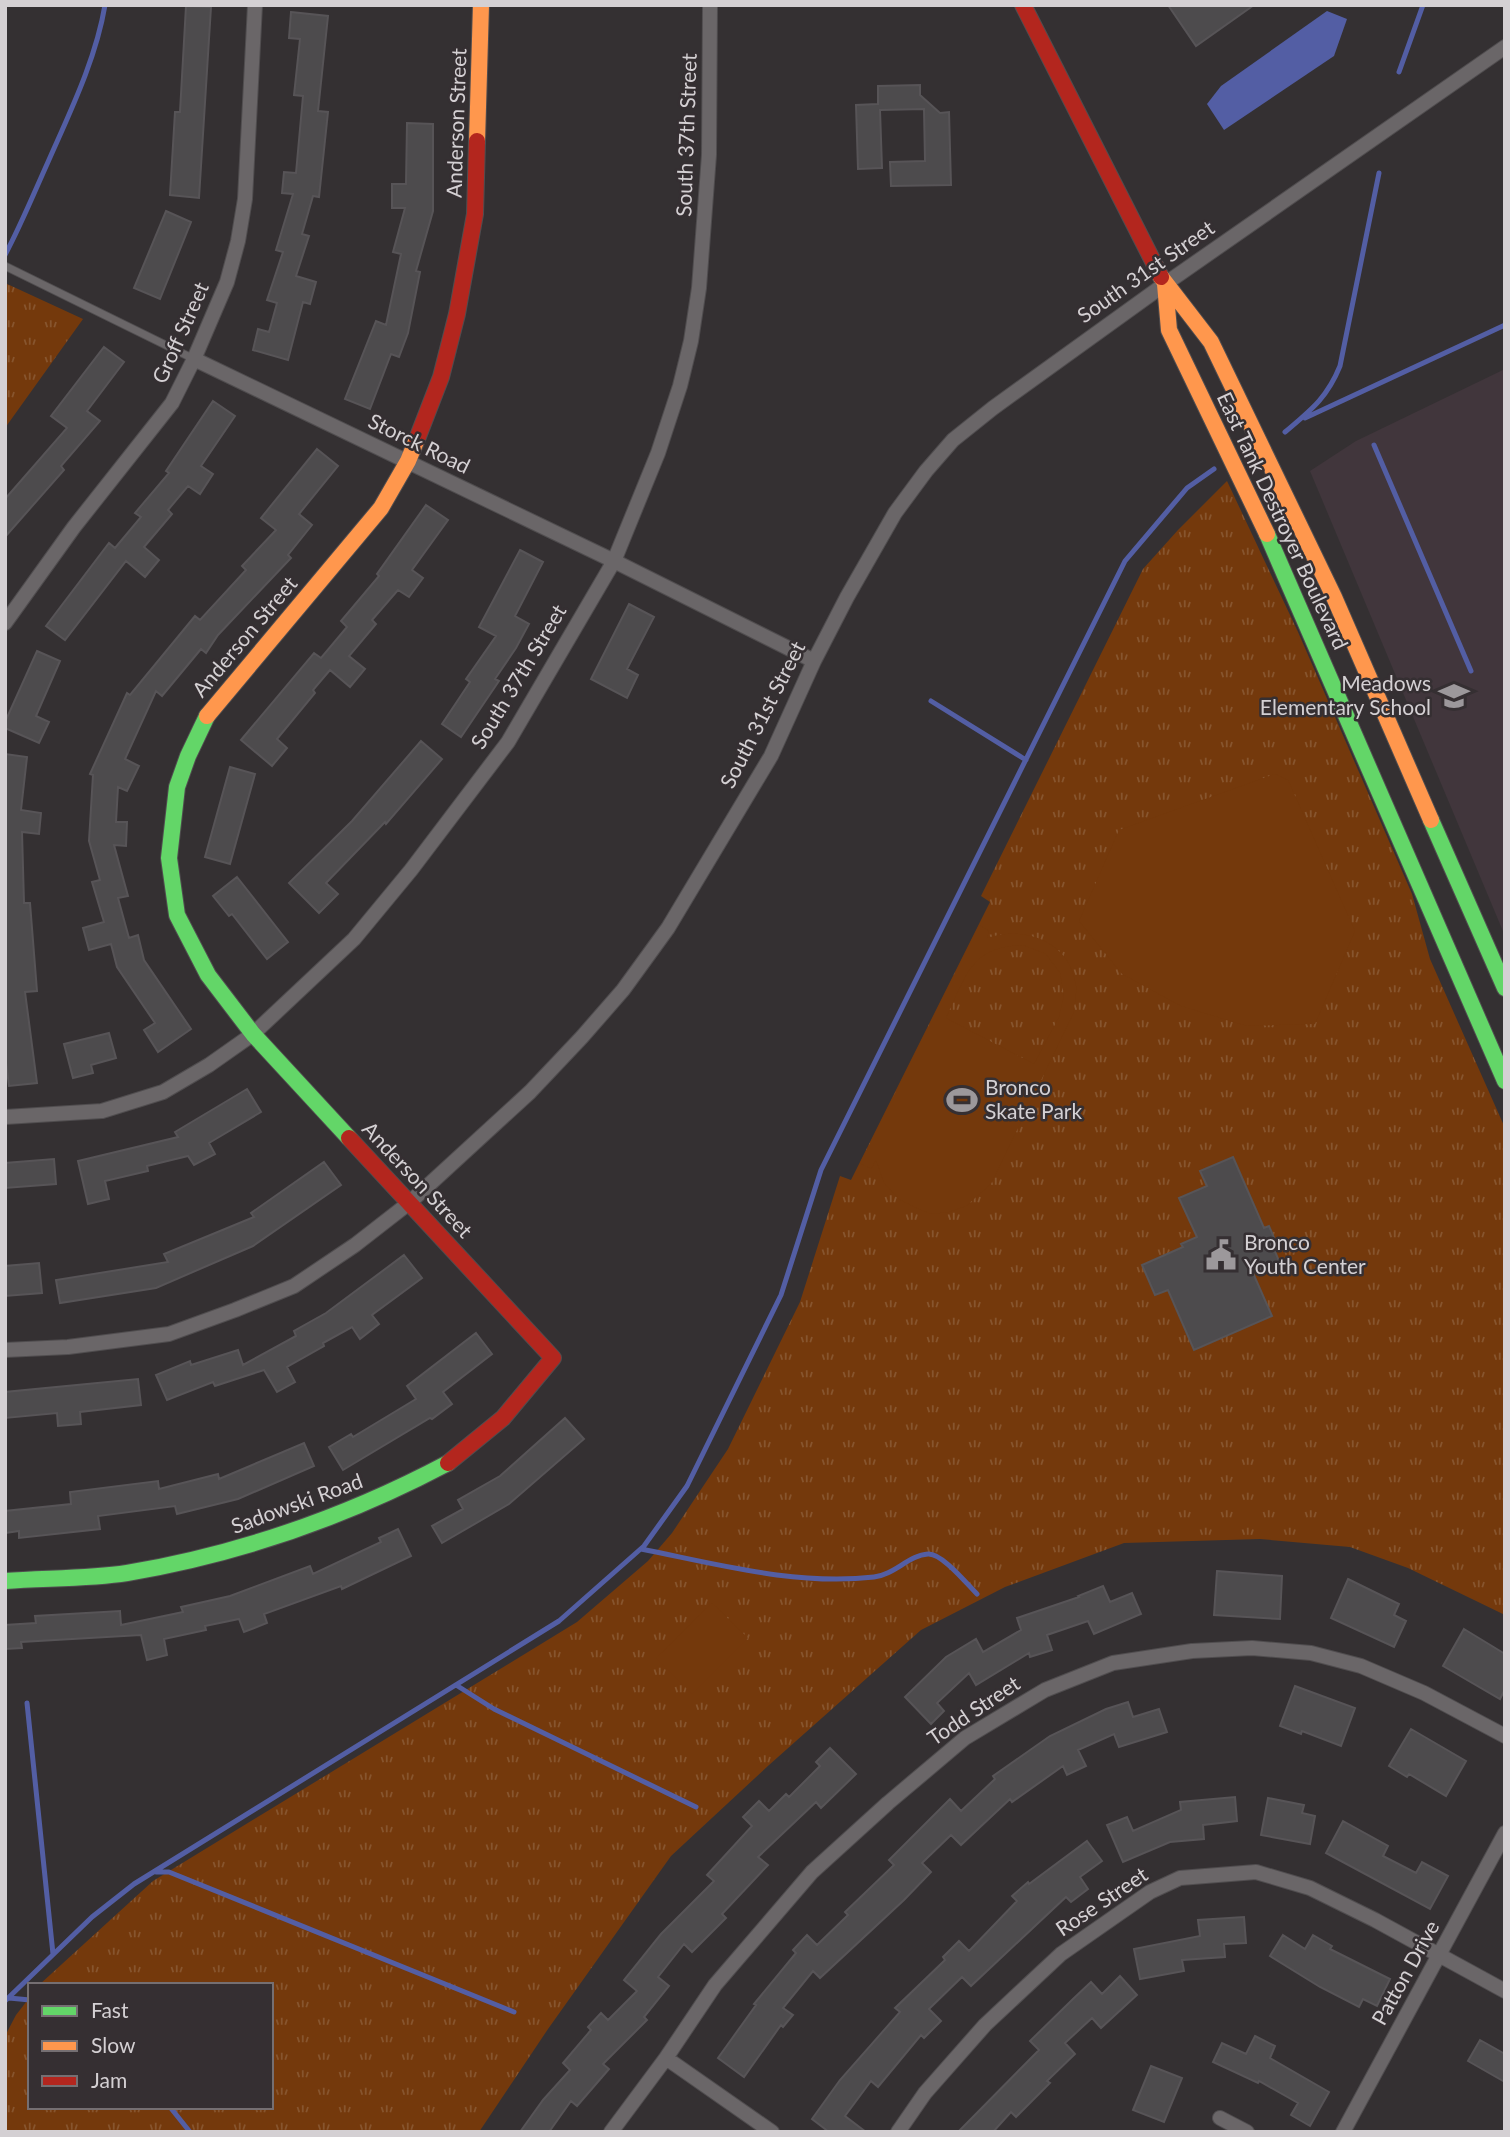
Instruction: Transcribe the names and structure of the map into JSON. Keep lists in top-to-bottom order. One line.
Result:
{"streets":{"street":["Anderson Street","South 37th Street","South 31st Street","Groff Street","Storck Road","East Tank Destroyer Boulevard","Sadowski Road","Todd Street","Rose Street","Patton Drive"]},"crossings":[["Anderson Street","South 37th Street"],["Anderson Street","South 31st Street"],["Anderson Street","Storck Road"],["Anderson Street","Sadowski Road"],["South 37th Street","Storck Road"],["South 31st Street","Storck Road"],["South 31st Street","East Tank Destroyer Boulevard"],["Groff Street","Storck Road"],["Rose Street","Patton Drive"]],"places":{"school or university":["Meadows Elementary School"],"sports":["Bronco Skate Park"],"public building":["Bronco Youth Center"]},"legend":["Fast","Slow","Jam"]}
